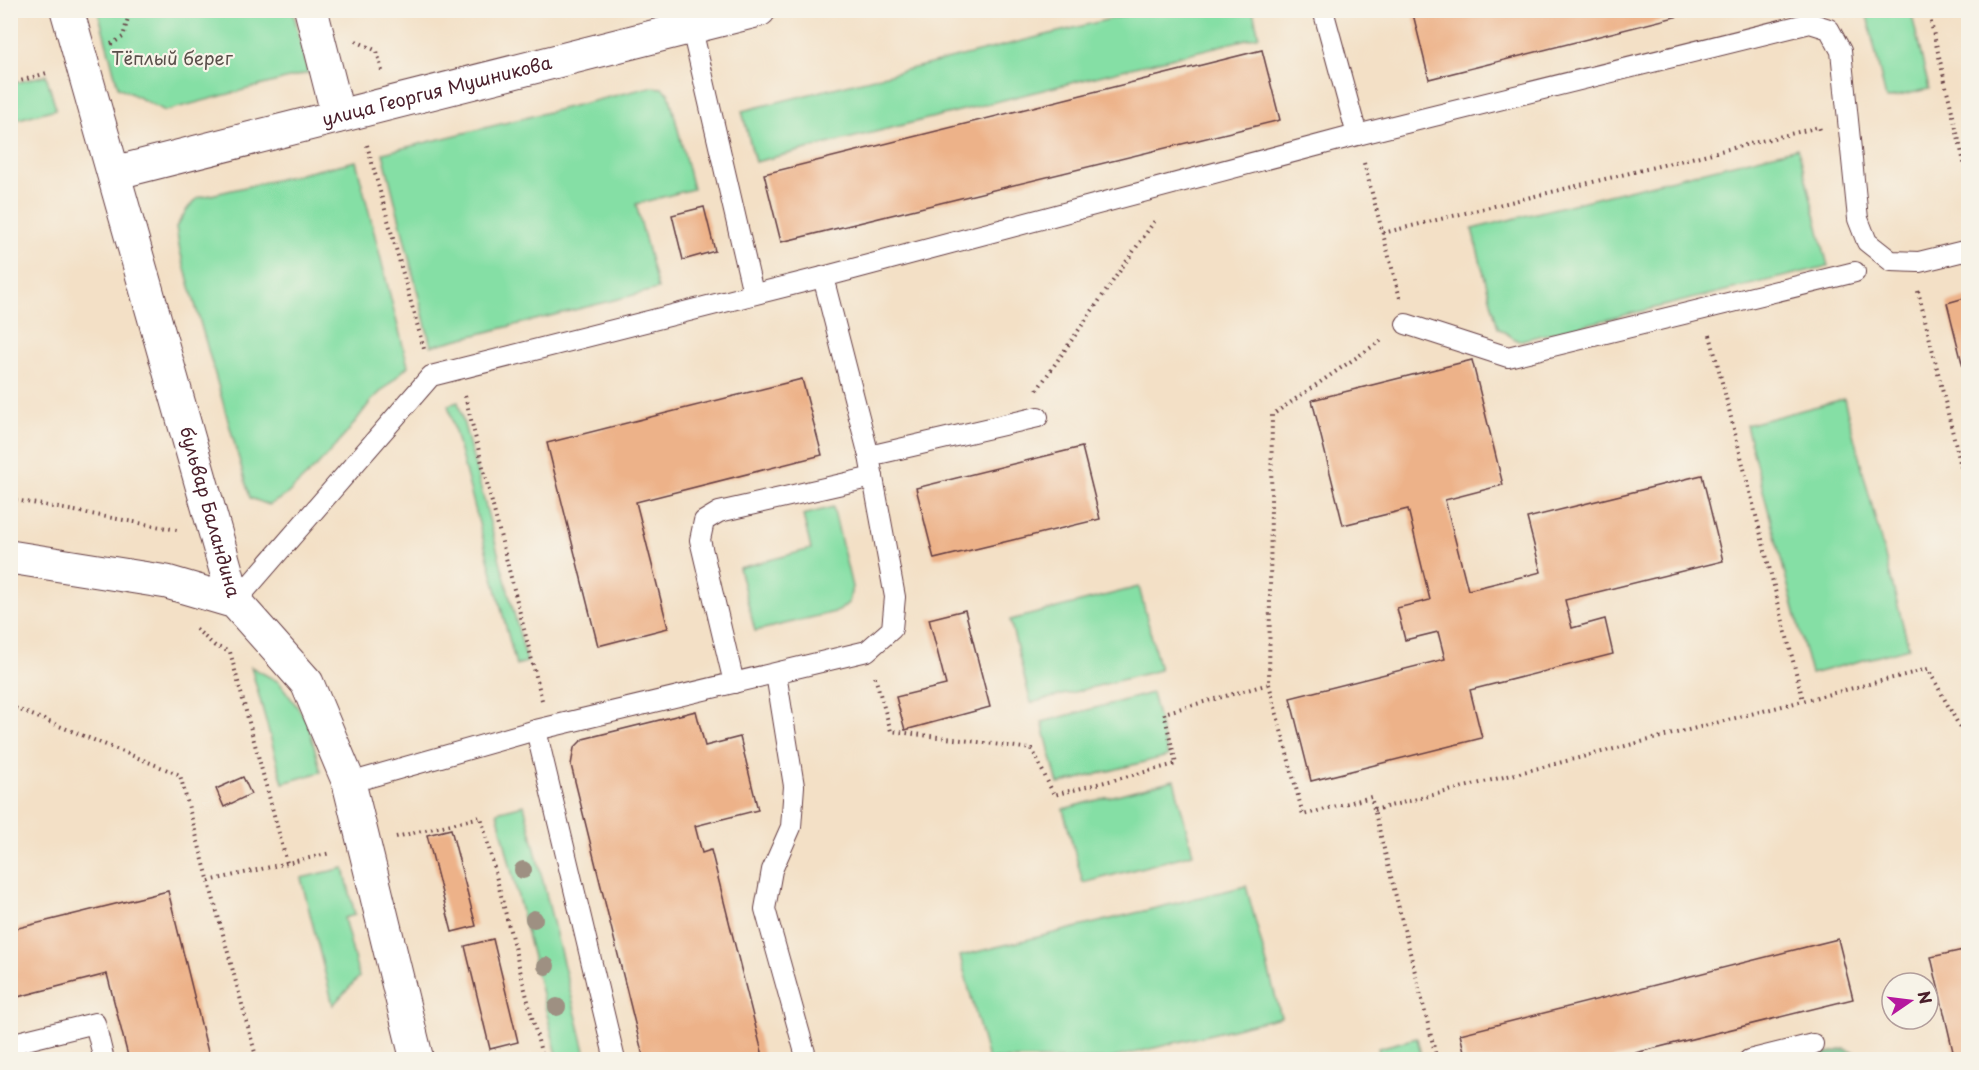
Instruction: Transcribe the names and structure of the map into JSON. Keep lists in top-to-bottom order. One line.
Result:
{"streets":{"street":["улица Георгия Мушникова","бульвар Баландина"]},"crossings":[["улица Георгия Мушникова","бульвар Баландина"]],"parks":["Тёплый берег"],"north":"right"}
